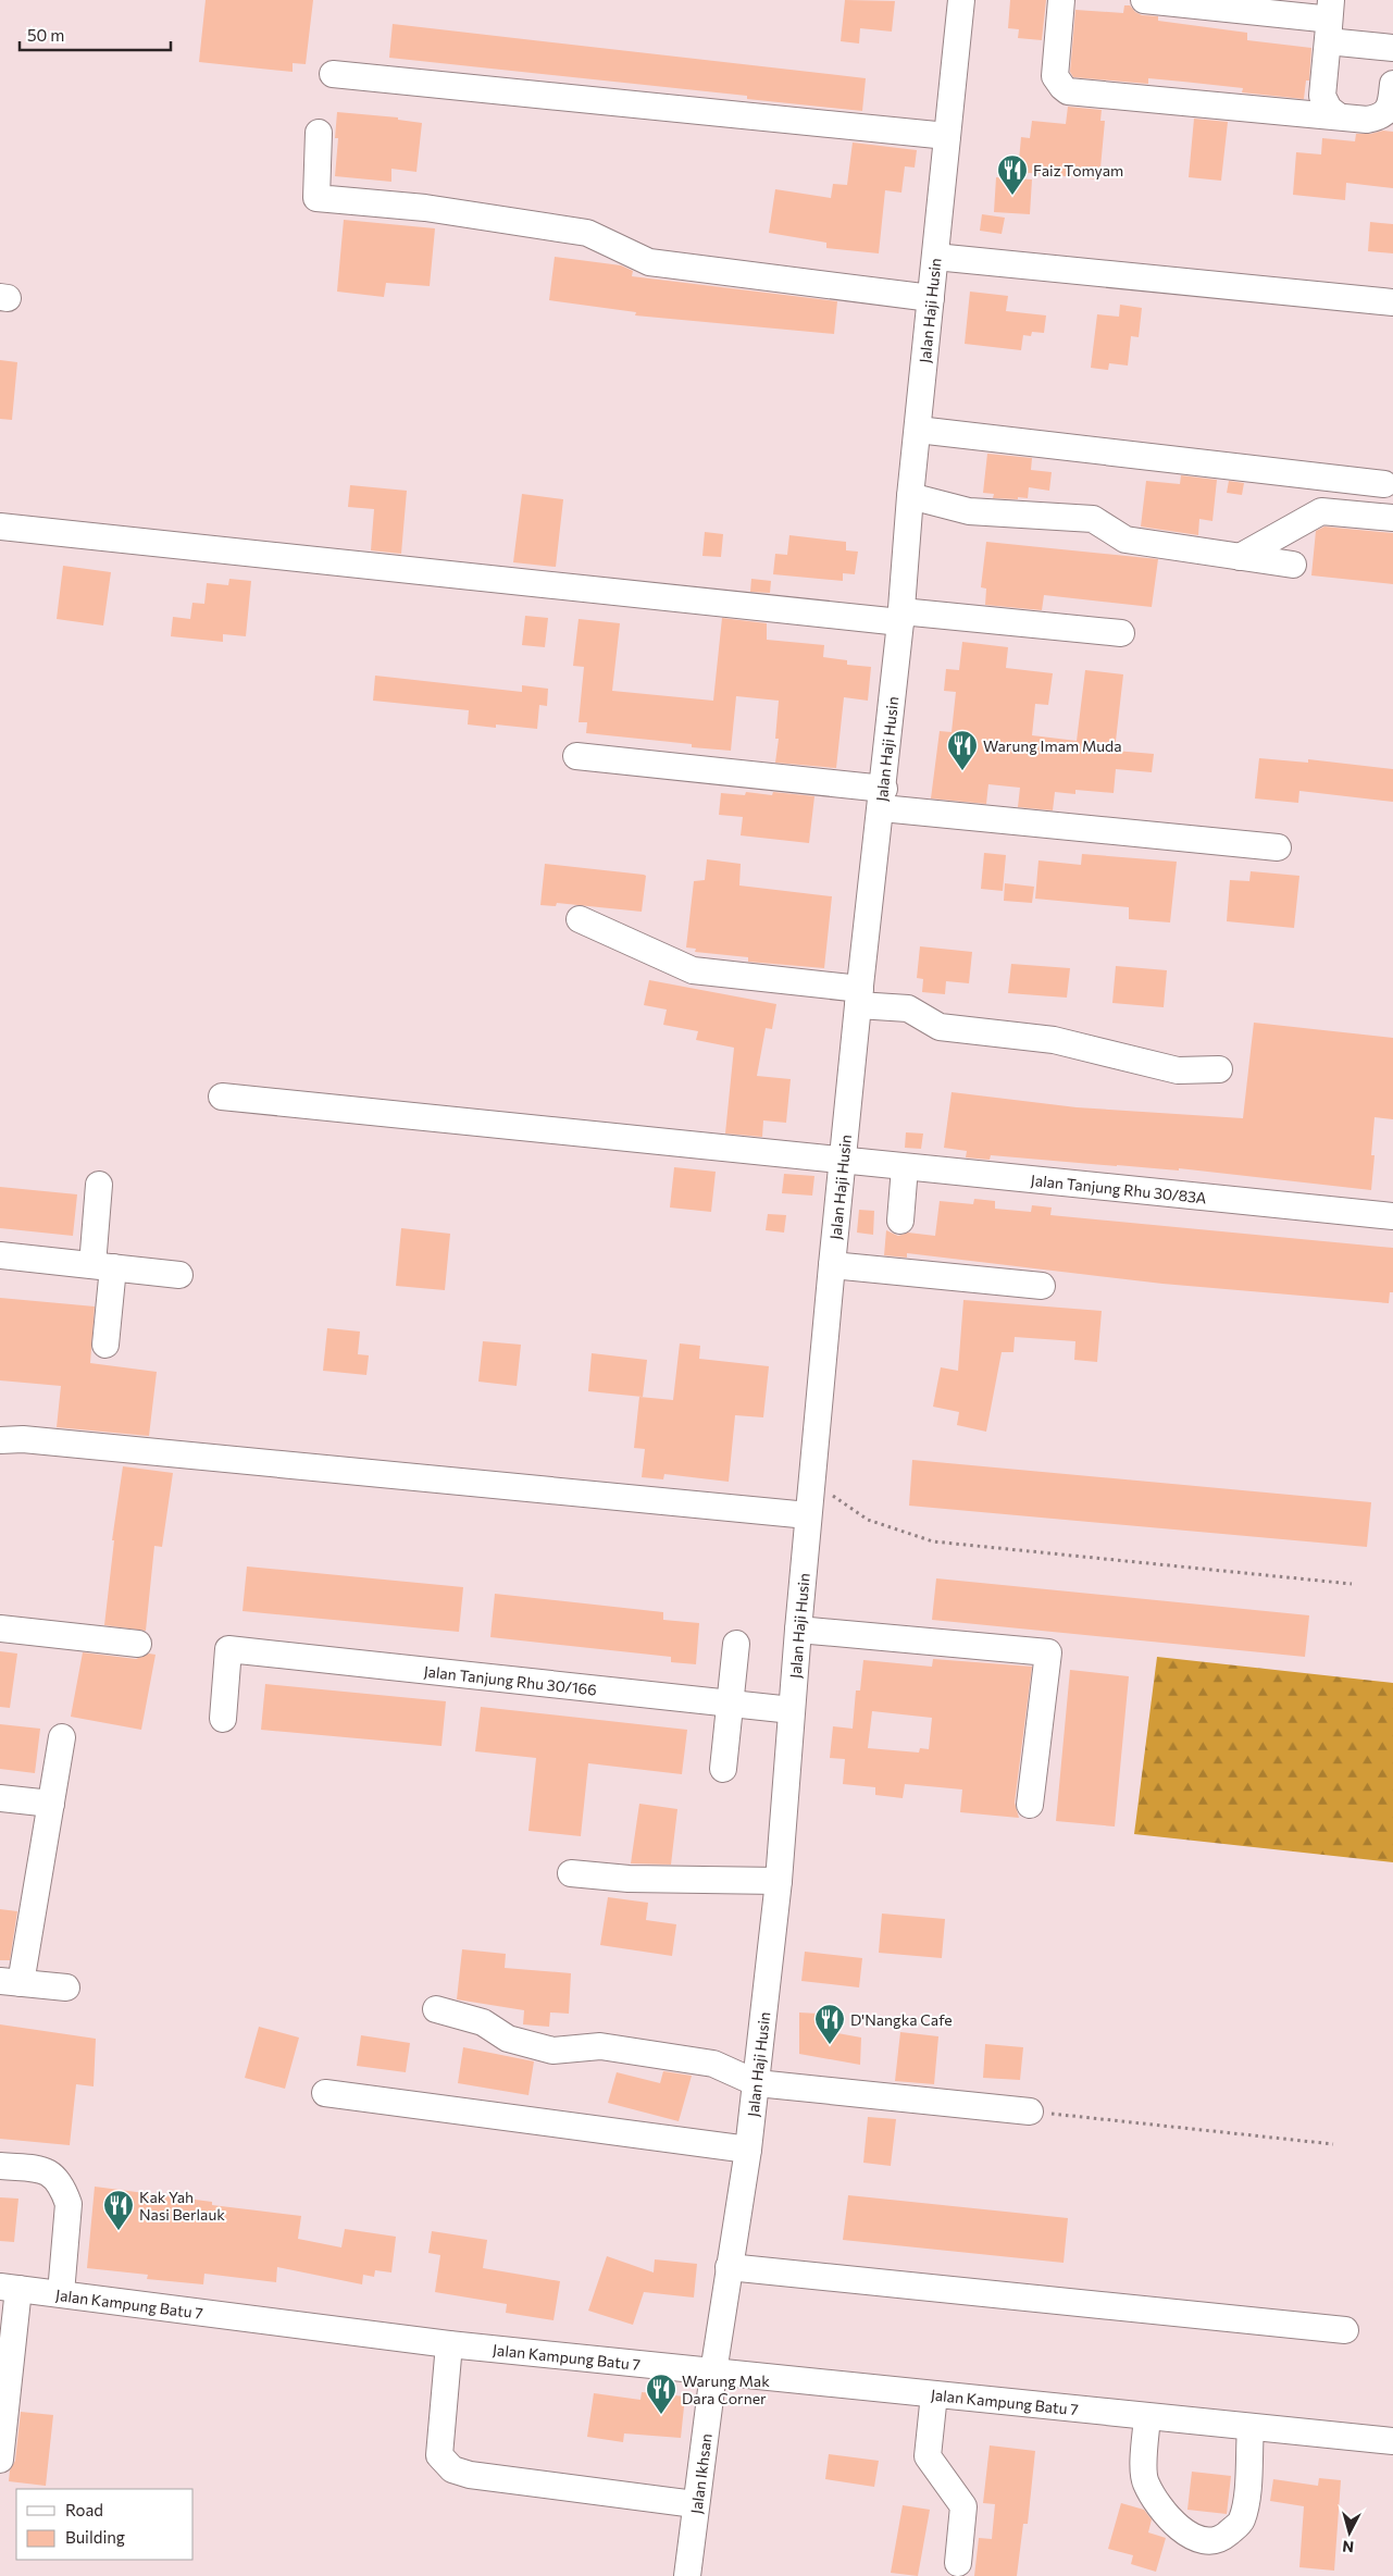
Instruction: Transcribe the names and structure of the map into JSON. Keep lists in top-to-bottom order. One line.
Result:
{"streets":{"street":["Jalan Haji Husin","Jalan Tanjung Rhu 30/83A","Jalan Tanjung Rhu 30/166","Jalan Kampung Batu 7","Jalan Ikhsan"]},"crossings":[["Jalan Haji Husin","Jalan Tanjung Rhu 30/83A"],["Jalan Haji Husin","Jalan Tanjung Rhu 30/166"],["Jalan Haji Husin","Jalan Kampung Batu 7"],["Jalan Haji Husin","Jalan Ikhsan"],["Jalan Kampung Batu 7","Jalan Ikhsan"]],"places":{"restaurant":["Faiz Tomyam","Warung Imam Muda","D'Nangka Cafe","Kak Yah Nasi Berlauk","Warung Mak Dara Corner"]},"legend":["Road","Building"],"scale_bar":"50 m","north":"bottom"}
